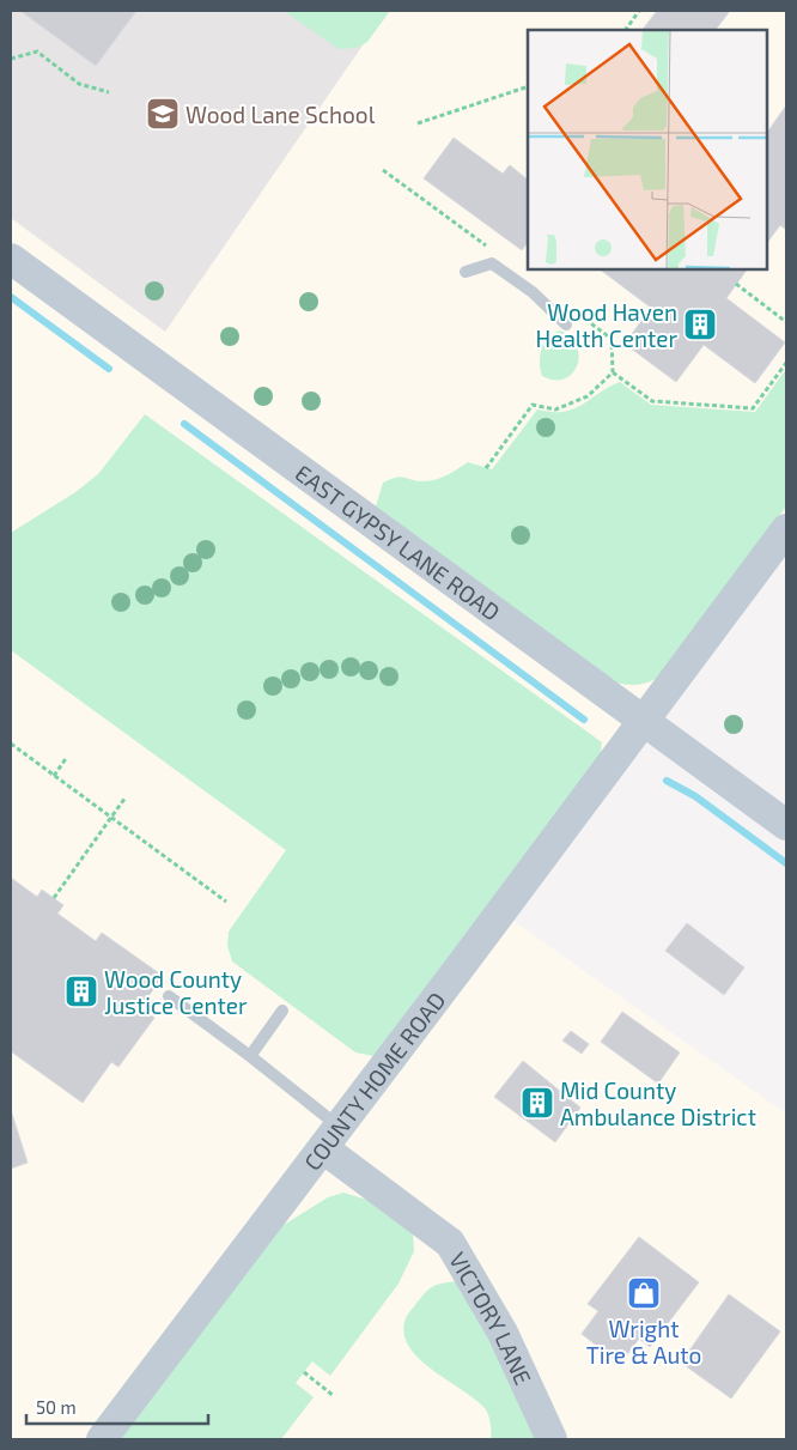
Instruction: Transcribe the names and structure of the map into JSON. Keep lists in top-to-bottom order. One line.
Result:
{"streets":{"street":["EAST GYPSY LANE ROAD","COUNTY HOME ROAD","VICTORY LANE"]},"crossings":[["EAST GYPSY LANE ROAD","COUNTY HOME ROAD"],["COUNTY HOME ROAD","VICTORY LANE"]],"places":{"school or university":["Wood Lane School"],"building":["Wood Haven Health Center","Wood County Justice Center","Mid County Ambulance District"],"shop":["Wright Tire & Auto"]},"scale_bar":"50 m"}
